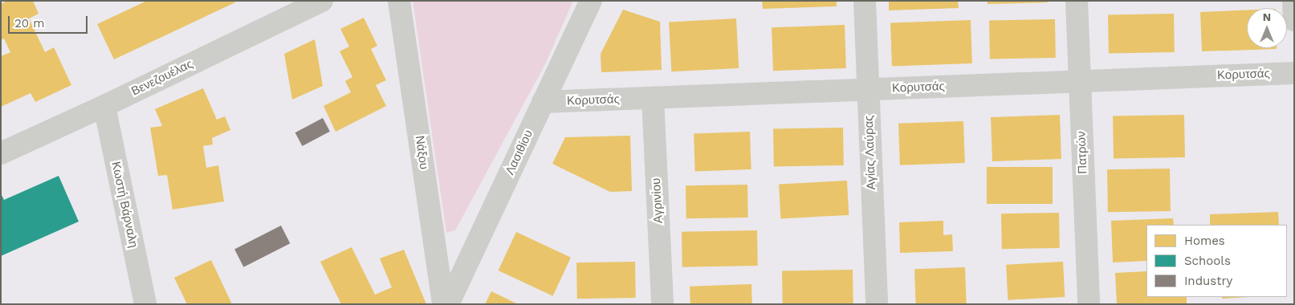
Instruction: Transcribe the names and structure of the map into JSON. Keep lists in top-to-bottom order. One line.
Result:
{"streets":{"street":["Κορυτσάς","Βενεζουέλας","Νάξου","Λασιθίου","Αγίας Λαύρας","Πατρών","Αγρινίου","Κωστή Βάρναλη"]},"crossings":[["Κορυτσάς","Λασιθίου"],["Κορυτσάς","Αγίας Λαύρας"],["Κορυτσάς","Πατρών"],["Κορυτσάς","Αγρινίου"],["Βενεζουέλας","Κωστή Βάρναλη"]],"legend":["Homes","Schools","Industry"],"scale_bar":"20 m","north":"top"}
